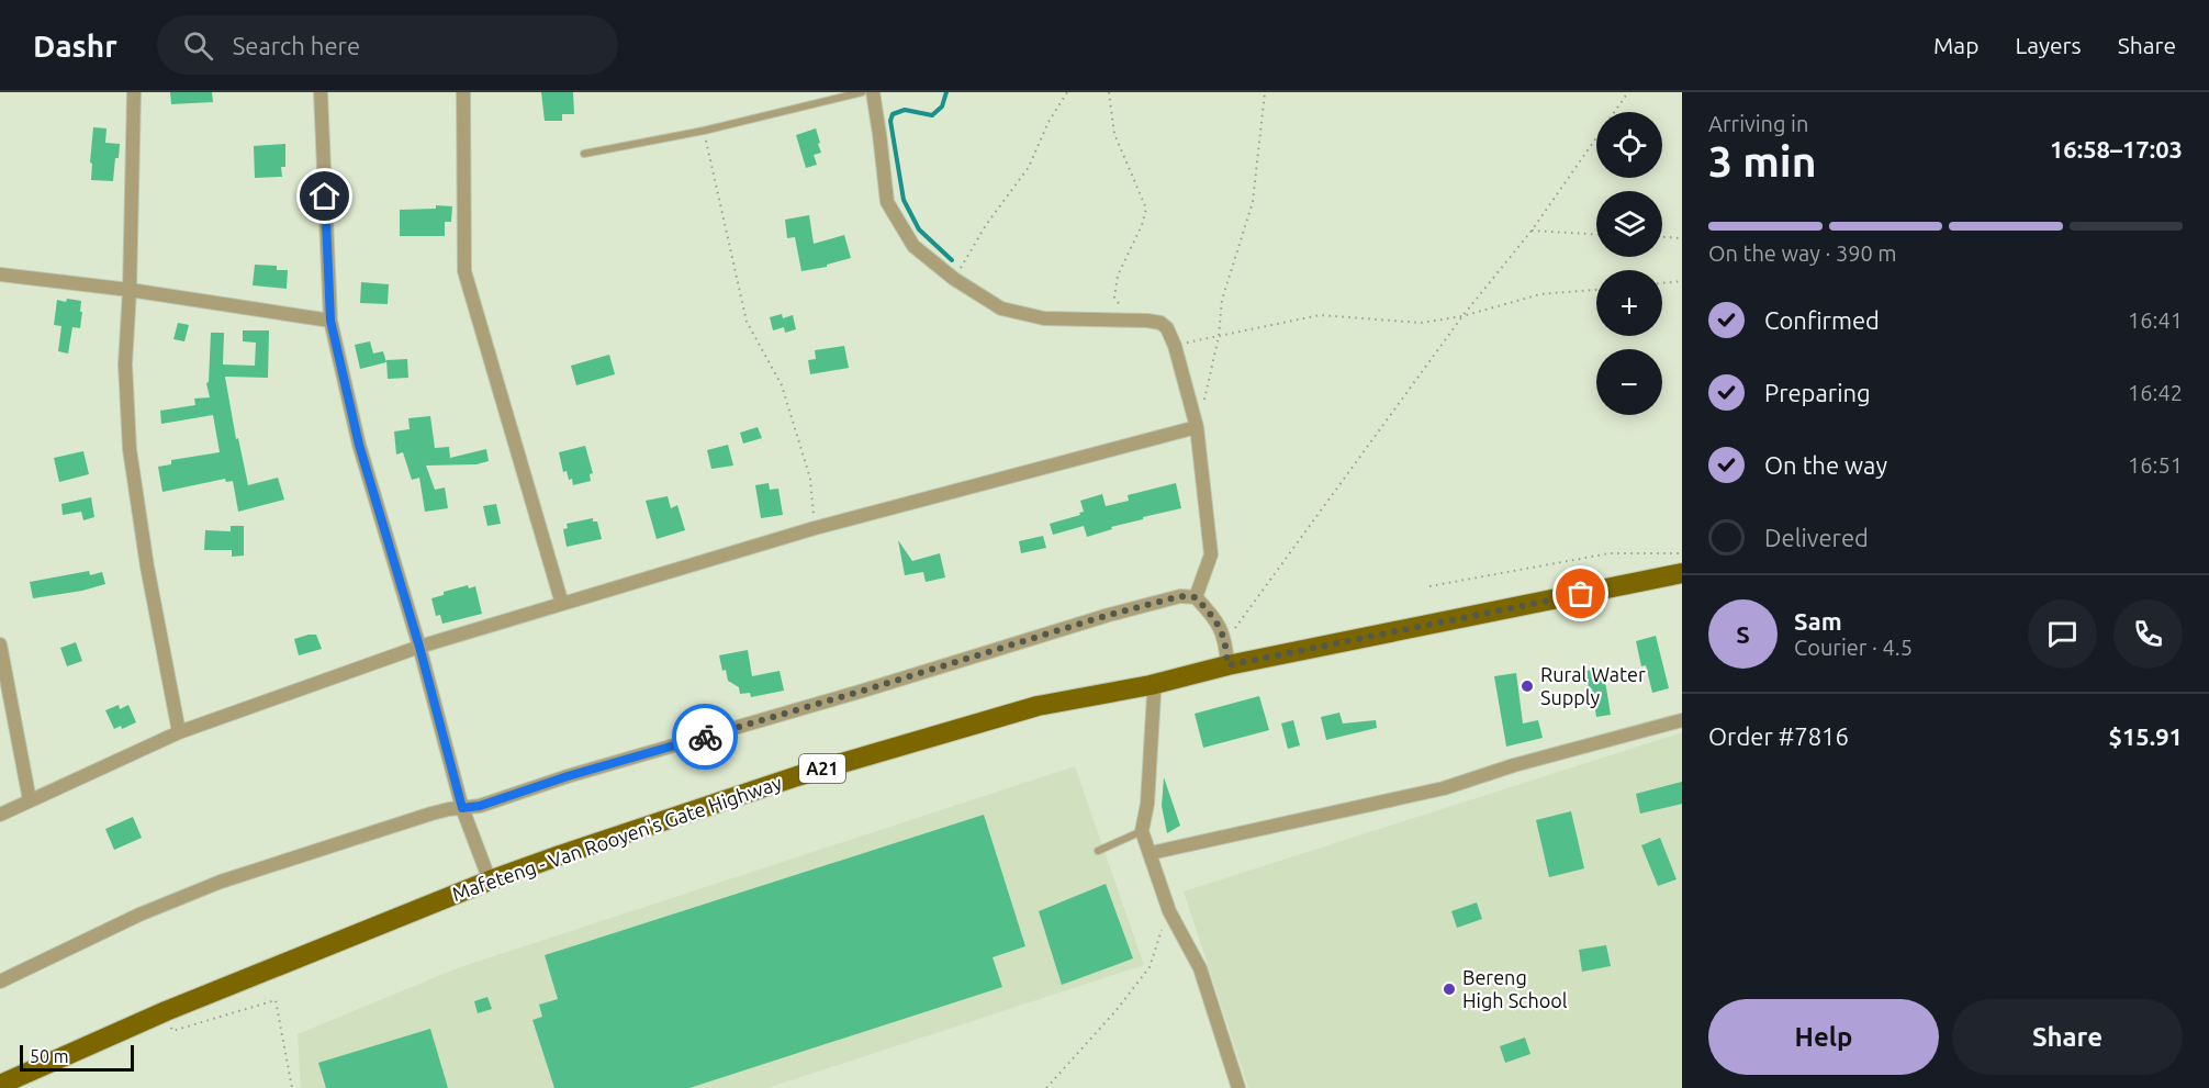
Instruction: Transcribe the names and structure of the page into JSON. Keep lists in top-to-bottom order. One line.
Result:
{"streets":{"main road":["A21","Mafeteng - Van Rooyen's Gate Highway"]},"places":["Rural Water Supply","Bereng High School"],"scale_bar":"50 m","page":{"header":"Dashr","search":"Search here","nav":["Map","Layers","Share"],"heading":["3 min","Arriving in","16:58–17:03"],"panel":["Sam","Courier · 4.5","Order #7816","$15.91"],"map_buttons":["+","−"],"bar":"On the way · 390 m","list":[["Confirmed","16:41"],["Preparing","16:42"],["On the way","16:51"],"Delivered"],"round":"S","buttons":["Help","Share"],"scale":"50 m"}}
